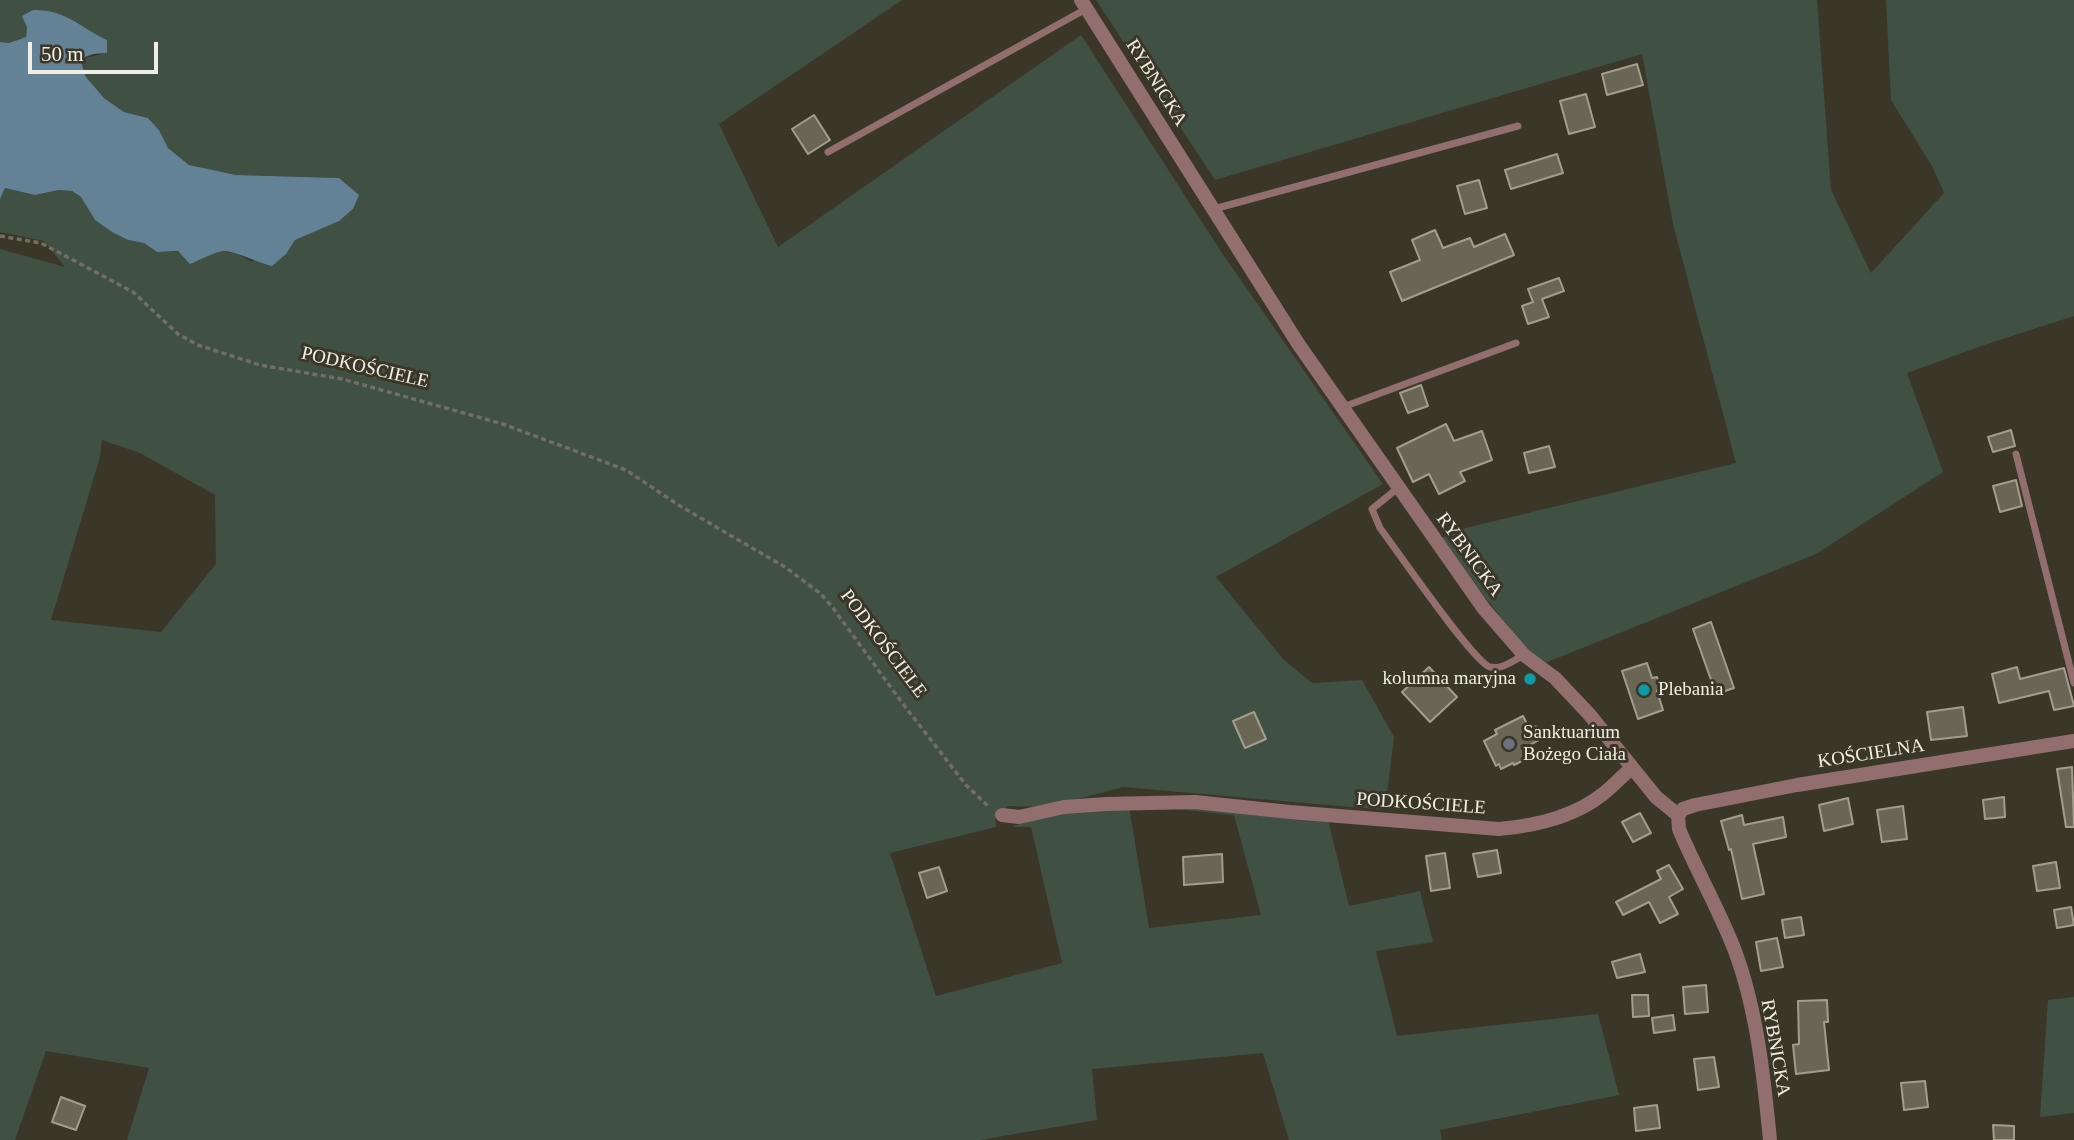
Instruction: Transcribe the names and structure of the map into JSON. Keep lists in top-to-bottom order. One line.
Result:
{"streets":{"street":["RYBNICKA","PODKOŚCIELE","KOŚCIELNA"]},"crossings":[["RYBNICKA","PODKOŚCIELE"],["RYBNICKA","KOŚCIELNA"]],"places":["kolumna maryjna","Plebania","Sanktuarium Bożego Ciała"],"scale_bar":"50 m"}
